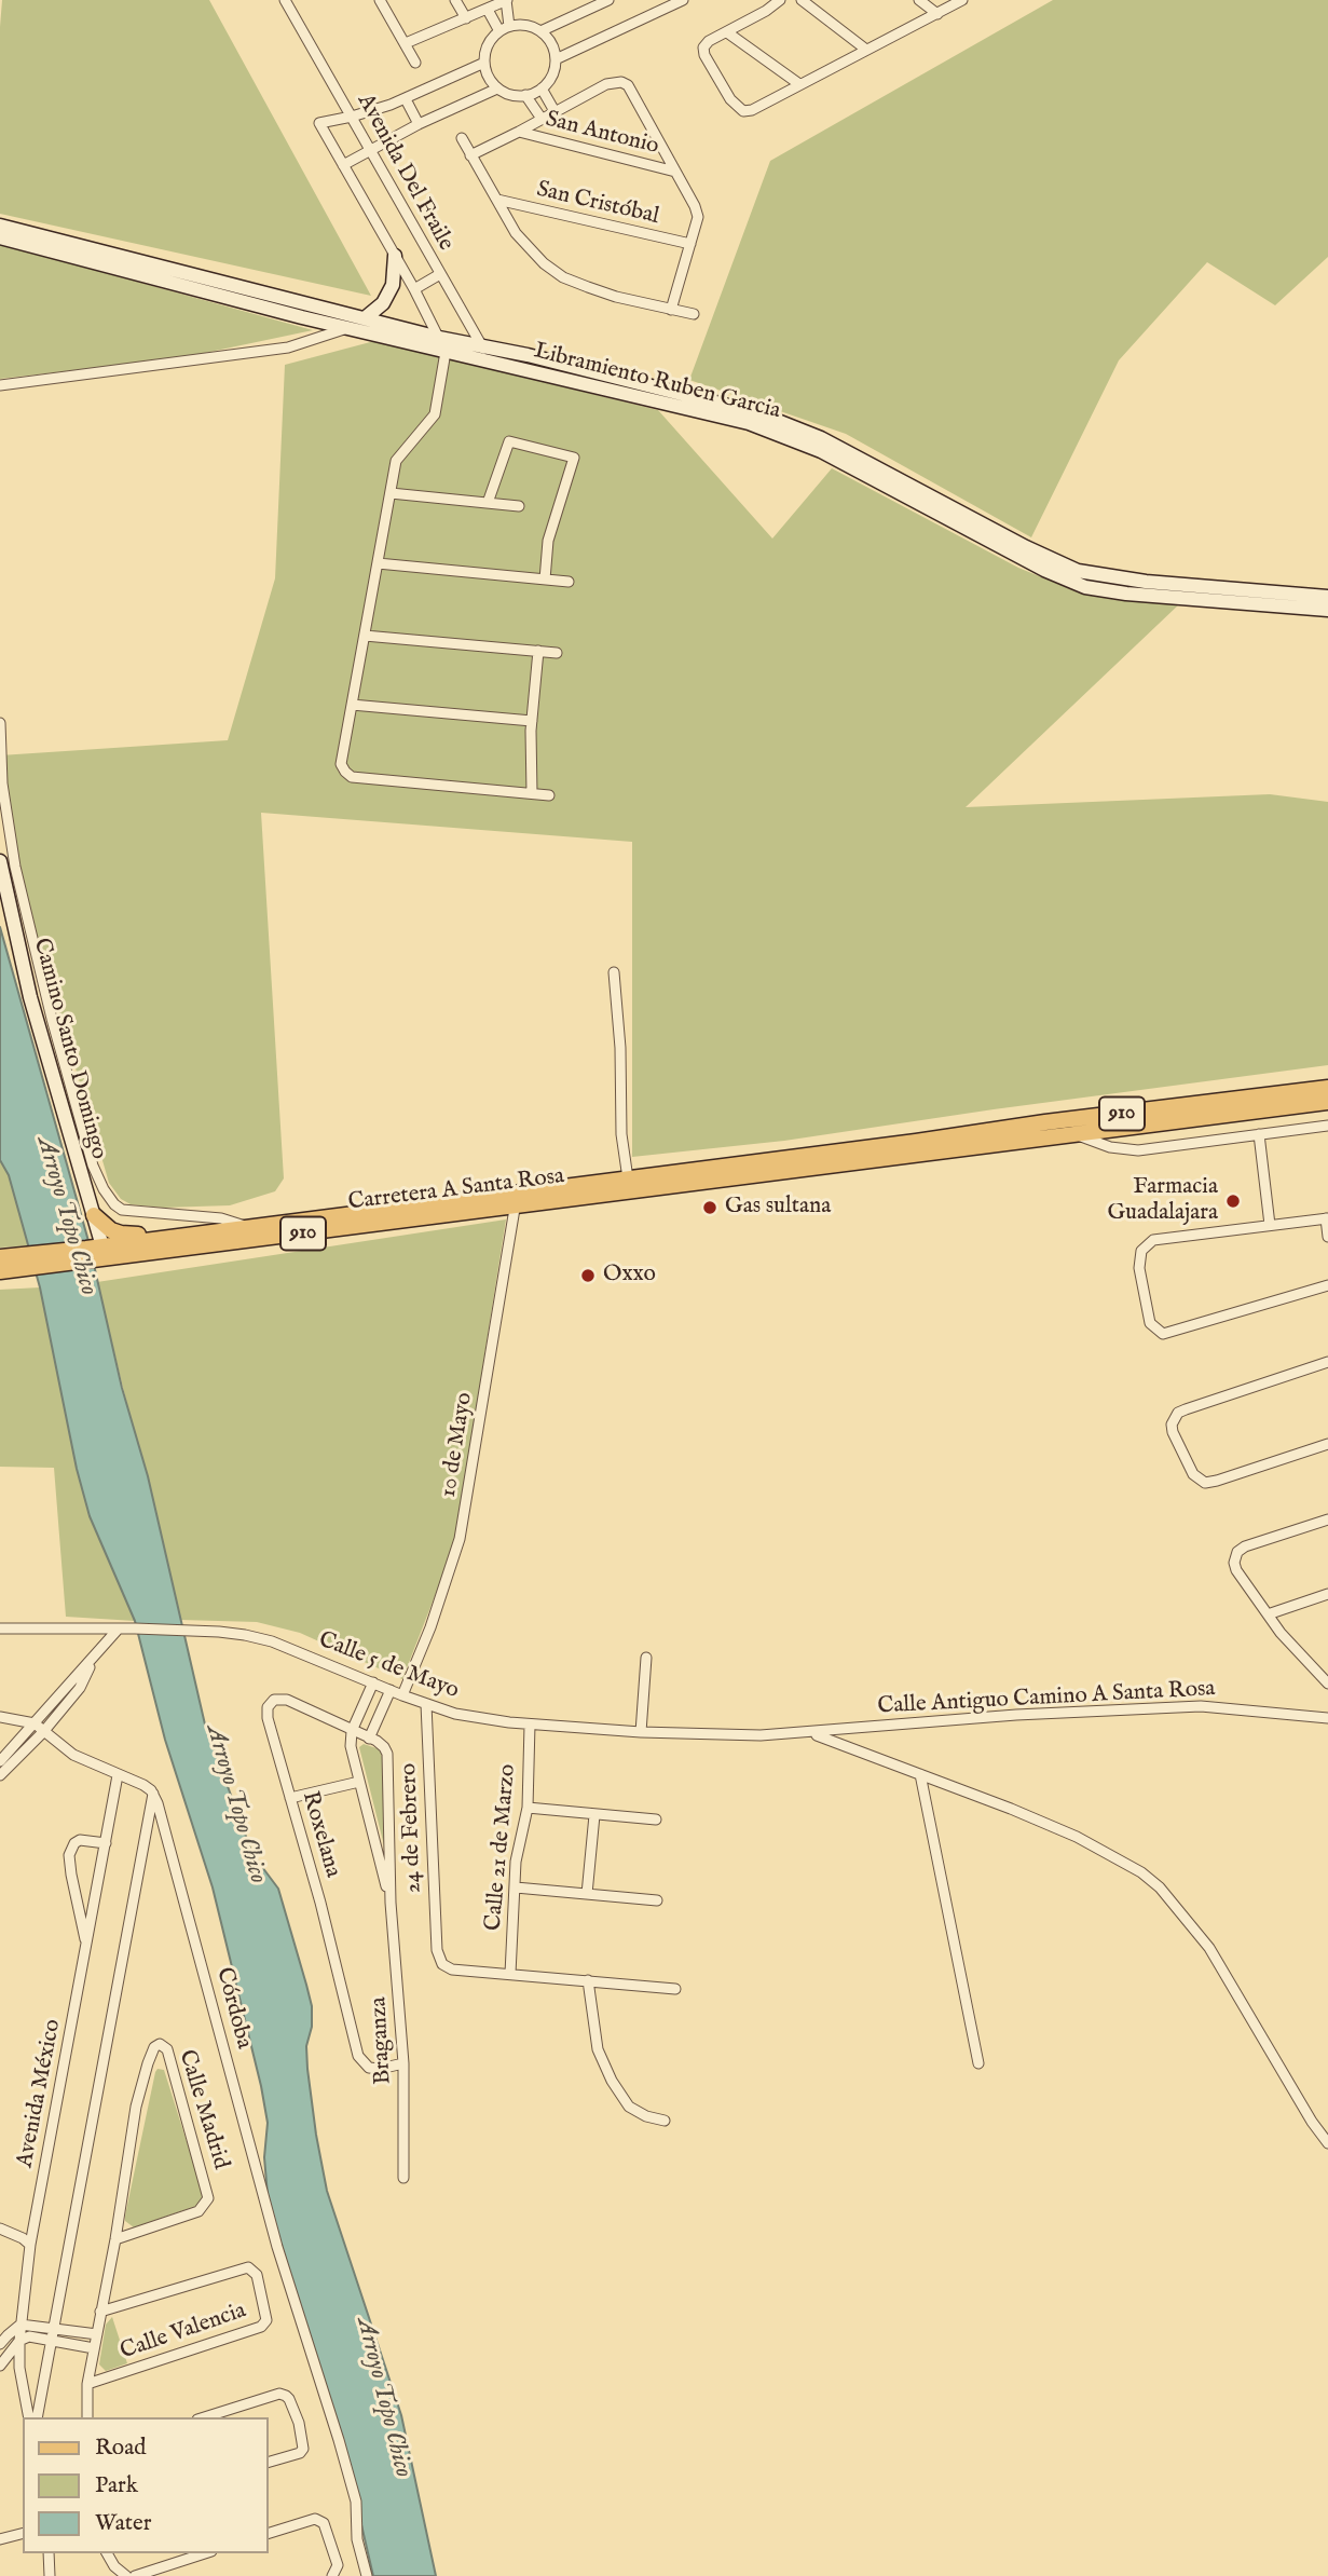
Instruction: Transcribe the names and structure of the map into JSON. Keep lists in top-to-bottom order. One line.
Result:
{"streets":{"main road":["910","Carretera A Santa Rosa"],"street":["San Antonio","Avenida Del Fraile","San Cristóbal","Libramiento Ruben Garcia","Camino Santo Domingo","10 de Mayo","Calle 5 de Mayo","Calle Antiguo Camino A Santa Rosa","24 de Febrero","Roxelana","Calle 21 de Marzo","Córdoba","Braganza","Avenida México","Calle Madrid","Calle Valencia"]},"crossings":[["Avenida Del Fraile","Libramiento Ruben Garcia"],["Camino Santo Domingo","Carretera A Santa Rosa"],["910","Carretera A Santa Rosa"],["Carretera A Santa Rosa","10 de Mayo"],["10 de Mayo","Calle 5 de Mayo"],["Calle 5 de Mayo","Calle Antiguo Camino A Santa Rosa"],["Calle 5 de Mayo","24 de Febrero"],["Calle 5 de Mayo","Calle 21 de Marzo"],["24 de Febrero","Calle 21 de Marzo"],["Roxelana","Braganza"],["Calle Madrid","Calle Valencia"]],"water":["Arroyo Topo Chico"],"places":["Farmacia Guadalajara","Gas sultana","Oxxo"],"legend":["Road","Park","Water"]}
